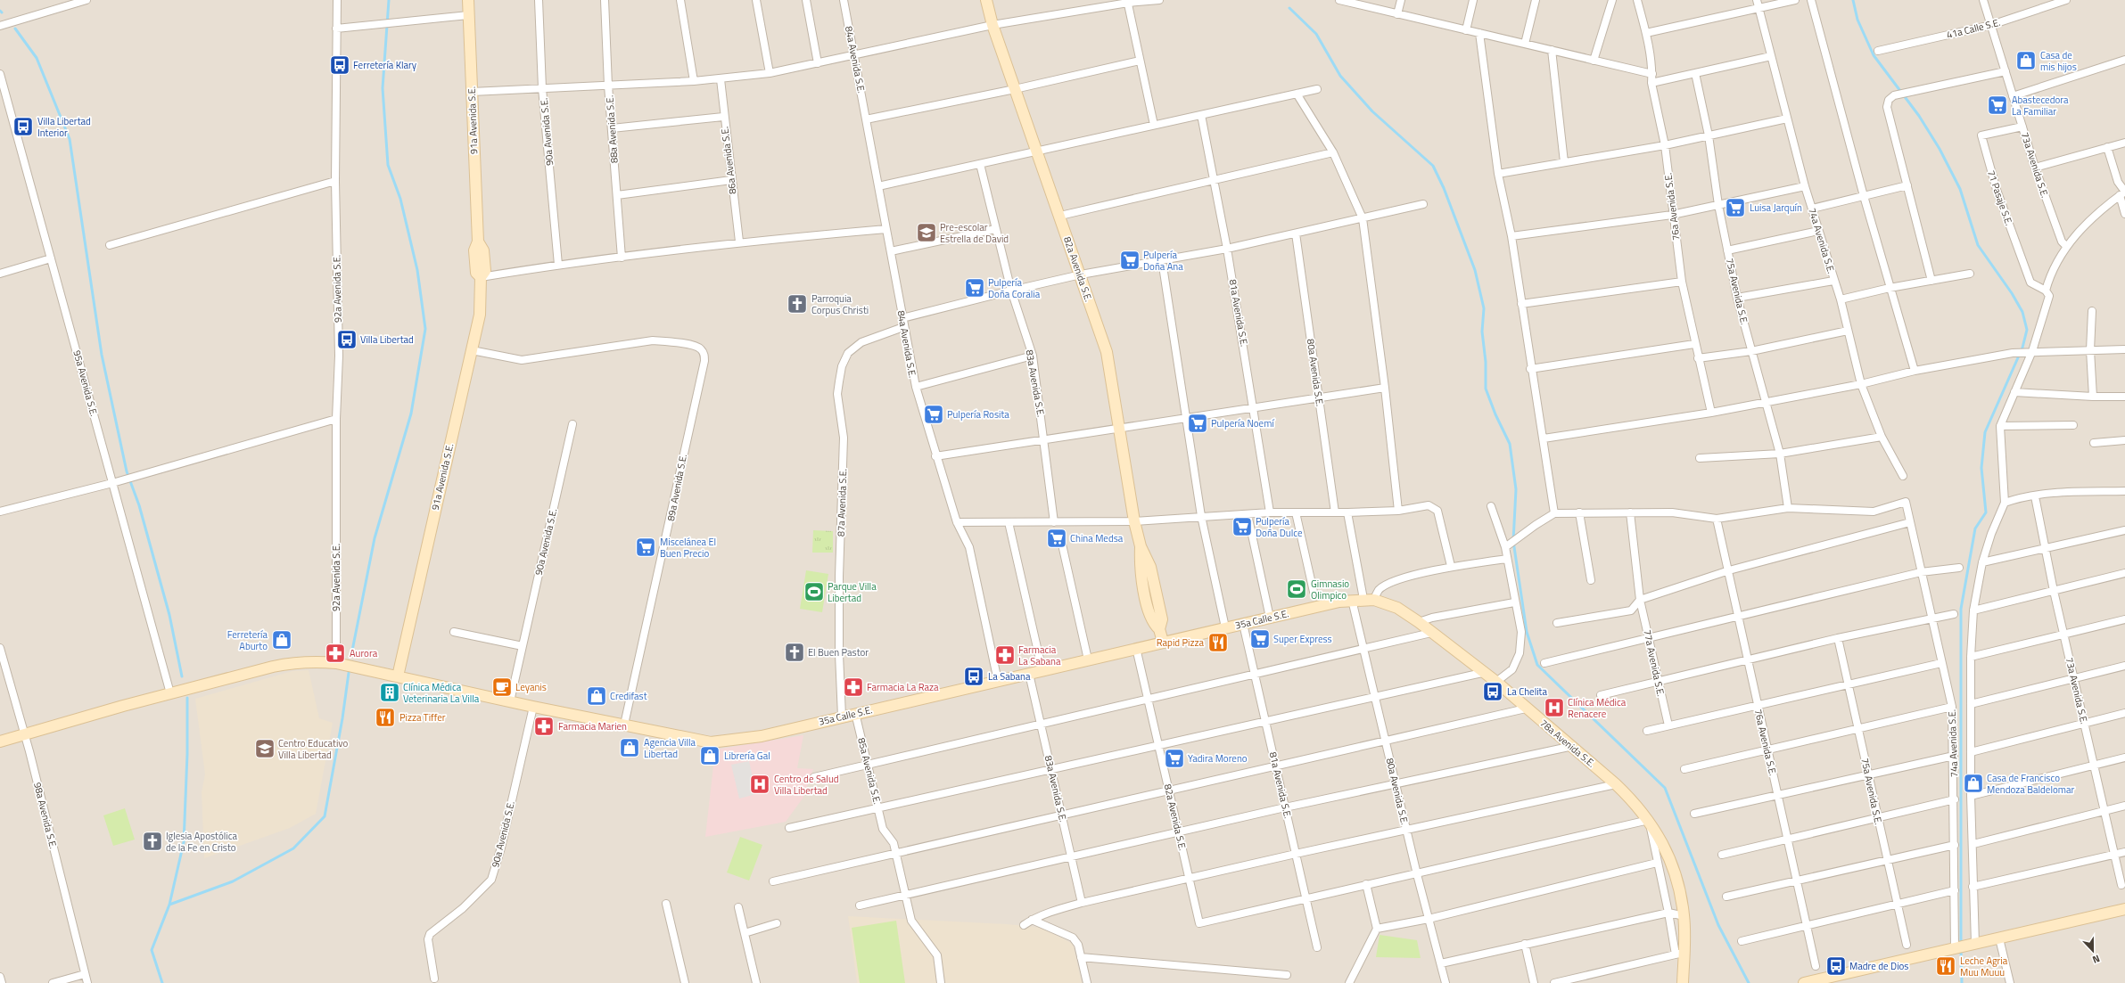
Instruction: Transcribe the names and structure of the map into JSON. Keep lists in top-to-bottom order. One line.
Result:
{"streets":{"street":["41a Calle S.E.","84a Avenida S.E.","91a Avenida S.E.","88a Avenida S.E.","90a Avenida S.E.","86a Avenida S.E.","73a Avenida S.E.","71 Pasaje S.E.","76a Avenida S.E.","74a Avenida S.E.","82a Avenida S.E.","92a Avenida S.E.","75a Avenida S.E.","81a Avenida S.E.","80a Avenida S.E.","95a Avenida S.E.","83a Avenida S.E.","89a Avenida S.E.","87a Avenida S.E.","35a Calle S.E.","77a Avenida S.E.","78a Avenida S.E.","85a Avenida S.E.","98a Avenida S.E."]},"crossings":[["41a Calle S.E.","73a Avenida S.E."],["84a Avenida S.E.","87a Avenida S.E."],["84a Avenida S.E.","35a Calle S.E."],["91a Avenida S.E.","89a Avenida S.E."],["91a Avenida S.E.","35a Calle S.E."],["90a Avenida S.E.","35a Calle S.E."],["73a Avenida S.E.","71 Pasaje S.E."],["74a Avenida S.E.","75a Avenida S.E."],["82a Avenida S.E.","81a Avenida S.E."],["82a Avenida S.E.","35a Calle S.E."],["92a Avenida S.E.","35a Calle S.E."],["81a Avenida S.E.","35a Calle S.E."],["80a Avenida S.E.","35a Calle S.E."],["95a Avenida S.E.","35a Calle S.E."],["83a Avenida S.E.","35a Calle S.E."],["89a Avenida S.E.","35a Calle S.E."],["87a Avenida S.E.","35a Calle S.E."],["35a Calle S.E.","78a Avenida S.E."],["35a Calle S.E.","85a Avenida S.E."],["35a Calle S.E.","98a Avenida S.E."]],"places":{"shop":["Casa de mis hijos","Ferretería Aburto","Credifast","Agencia Villa Libertad","Librería Gal","Casa de Francisco Mendoza Baldelomar"],"bus stop":["Ferretería Klary","Villa Libertad Interior","Villa Libertad","La Sabana","La Chelita","Madre de Dios"],"supermarket":["Abastecedora La Familiar","Luisa Jarquín","Pulpería Doña Ana","Pulpería Doña Coralia","Pulpería Rosita","Pulpería Noemí","Pulpería Doña Dulce","China Medsa","Miscelánea El Buen Precio","Super Express","Yadira Moreno"],"school or university":["Pre-escolar Estrella de David","Centro Educativo Villa Libertad"],"church":["Parroquia Corpus Christi","El Buen Pastor","Iglesia Apostólica de la Fe en Cristo"],"sports":["Gimnasio Olimpico","Parque Villa Libertad"],"restaurant":["Rapid Pizza","Pizza Tiffer","Leche Agria Muu Muuu"],"pharmacy":["Aurora","Farmacia La Sabana","Farmacia La Raza","Farmacia Marien"],"cafe":["Leyanis"],"building":["Clínica Médica Veterinaria La Villa"],"hospital":["Clínica Médica Renacere","Centro de Salud Villa Libertad"]},"north":"bottom"}
